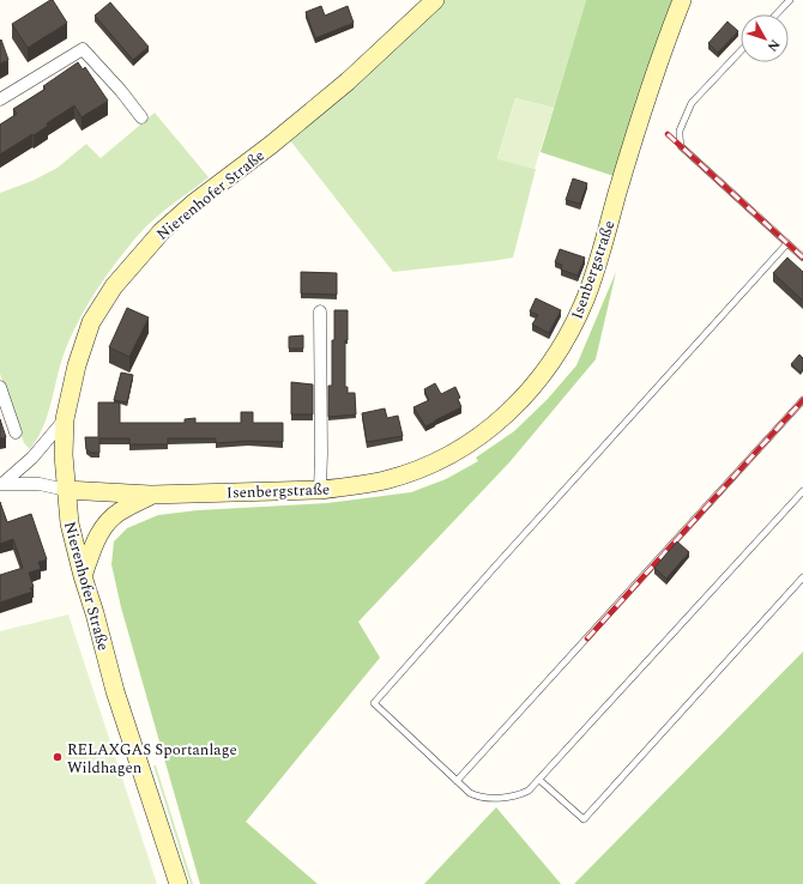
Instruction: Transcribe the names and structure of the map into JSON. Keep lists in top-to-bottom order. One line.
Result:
{"streets":{"main road":["Nierenhofer Straße","Isenbergstraße"]},"crossings":[["Nierenhofer Straße","Isenbergstraße"]],"places":["RELAXGAS Sportanlage Wildhagen"],"north":"bottom right"}
